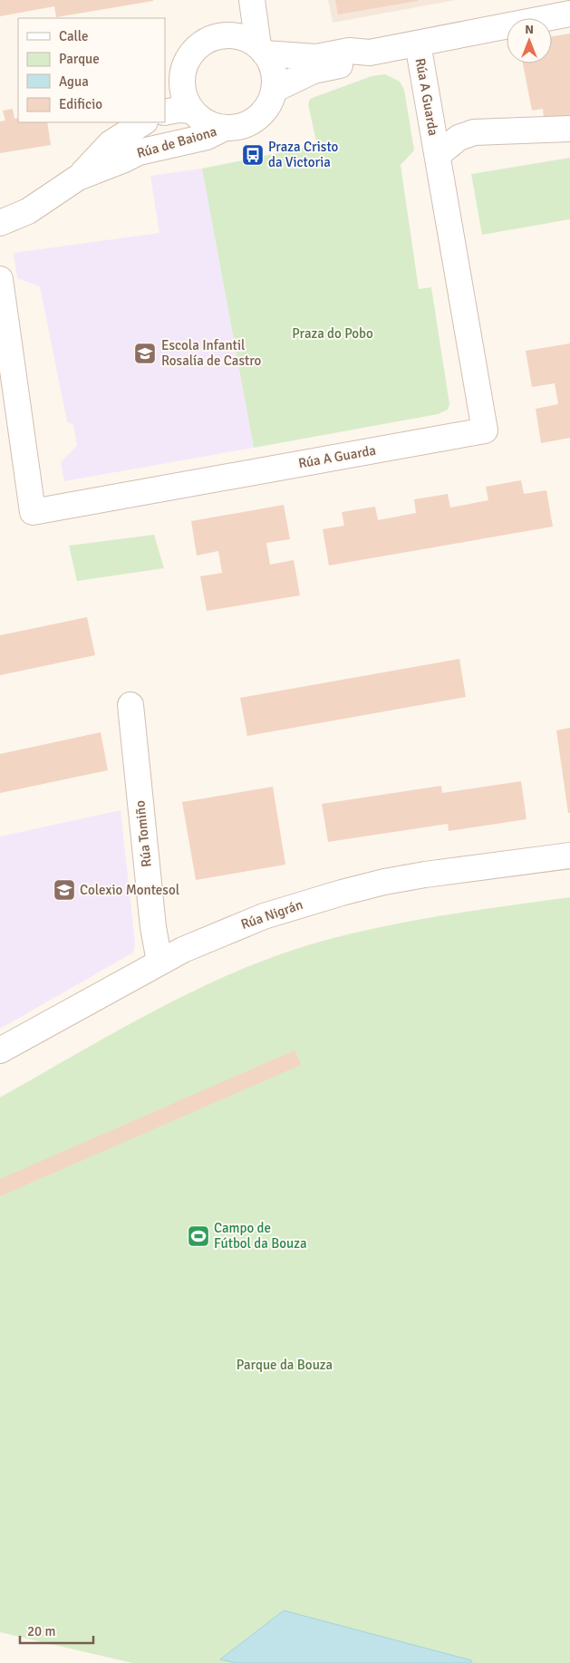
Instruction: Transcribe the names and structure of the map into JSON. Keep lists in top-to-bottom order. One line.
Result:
{"streets":{"street":["Rúa A Guarda","Rúa de Baiona","Rúa Tomiño","Rúa Nigrán"]},"crossings":[["Rúa A Guarda","Rúa de Baiona"],["Rúa Tomiño","Rúa Nigrán"]],"parks":["Praza do Pobo","Parque da Bouza"],"places":{"bus stop":["Praza Cristo da Victoria"],"school or university":["Escola Infantil Rosalía de Castro","Colexio Montesol"],"sports":["Campo de Fútbol da Bouza"]},"legend":["Calle","Parque","Agua","Edificio"],"scale_bar":"20 m","north":"top"}
